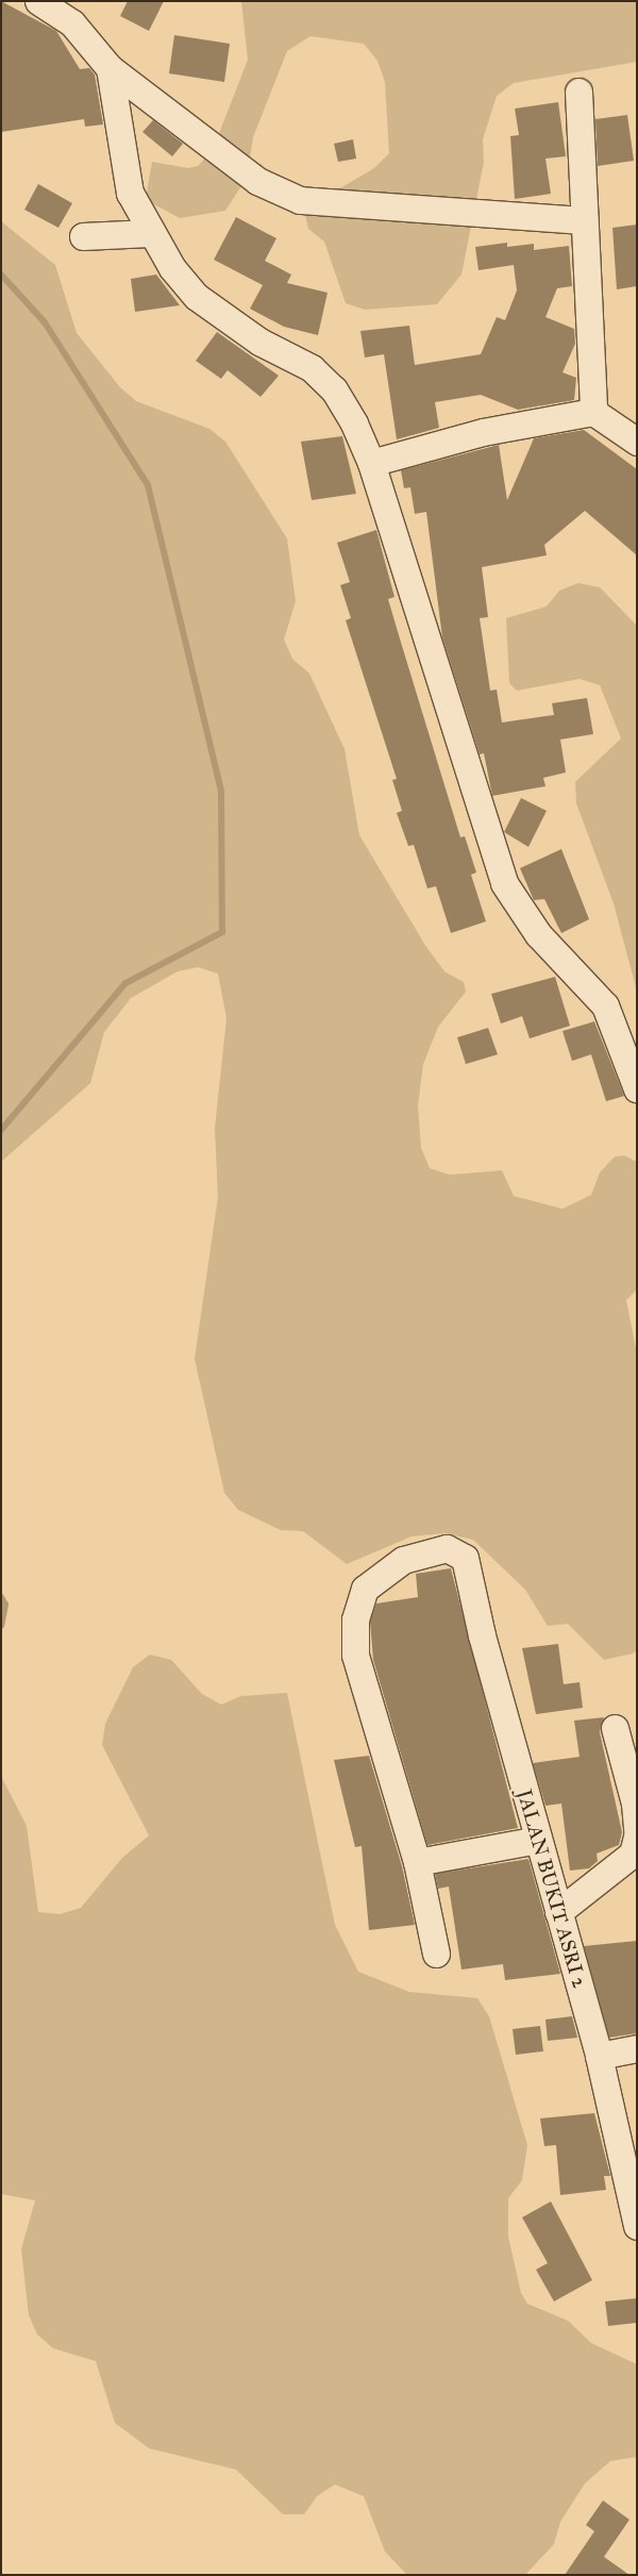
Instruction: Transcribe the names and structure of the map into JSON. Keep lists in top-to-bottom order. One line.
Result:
{"streets":{"street":["JALAN BUKIT ASRI 2"]}}
